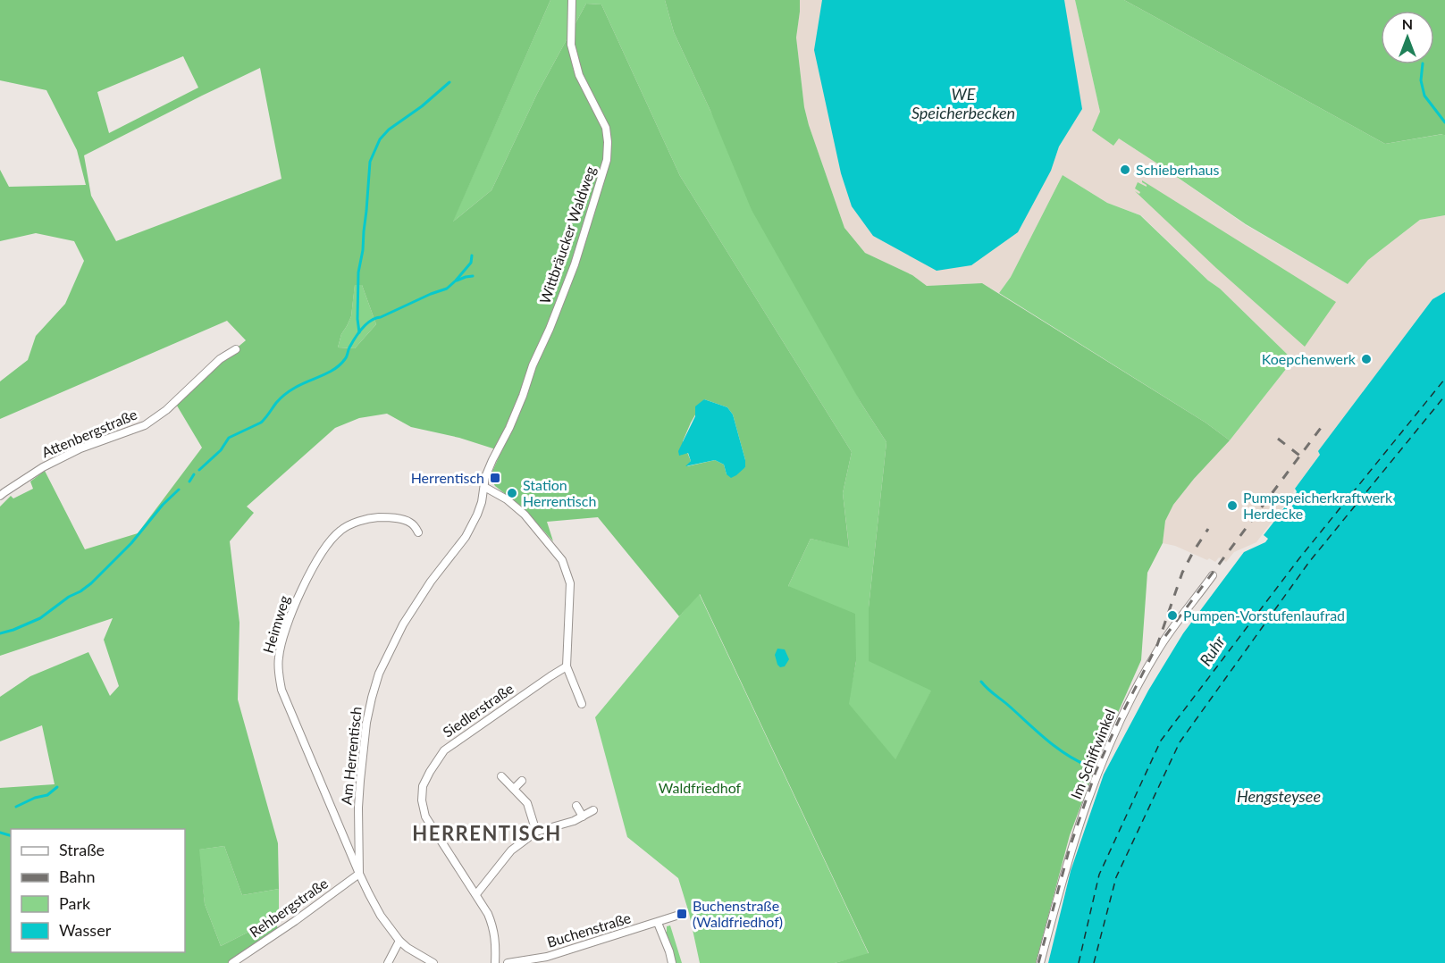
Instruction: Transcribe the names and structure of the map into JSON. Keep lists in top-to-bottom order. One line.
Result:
{"streets":{"street":["Wittbräucker Waldweg","Attenbergstraße","Heimweg","Siedlerstraße","Im Schiffwinkel","Am Herrentisch","Rehbergstraße","Buchenstraße"]},"crossings":[["Wittbräucker Waldweg","Am Herrentisch"],["Heimweg","Am Herrentisch"],["Heimweg","Rehbergstraße"],["Am Herrentisch","Rehbergstraße"]],"districts":["HERRENTISCH"],"water":["WE Speicherbecken","Ruhr","Hengsteysee"],"parks":["Waldfriedhof"],"places":{"other":["Schieberhaus","Koepchenwerk","Station Herrentisch","Pumpspeicherkraftwerk Herdecke","Pumpen-Vorstufenlaufrad"],"transit":["Herrentisch","Buchenstraße (Waldfriedhof)"]},"legend":["Straße","Bahn","Park","Wasser"],"north":"top"}
